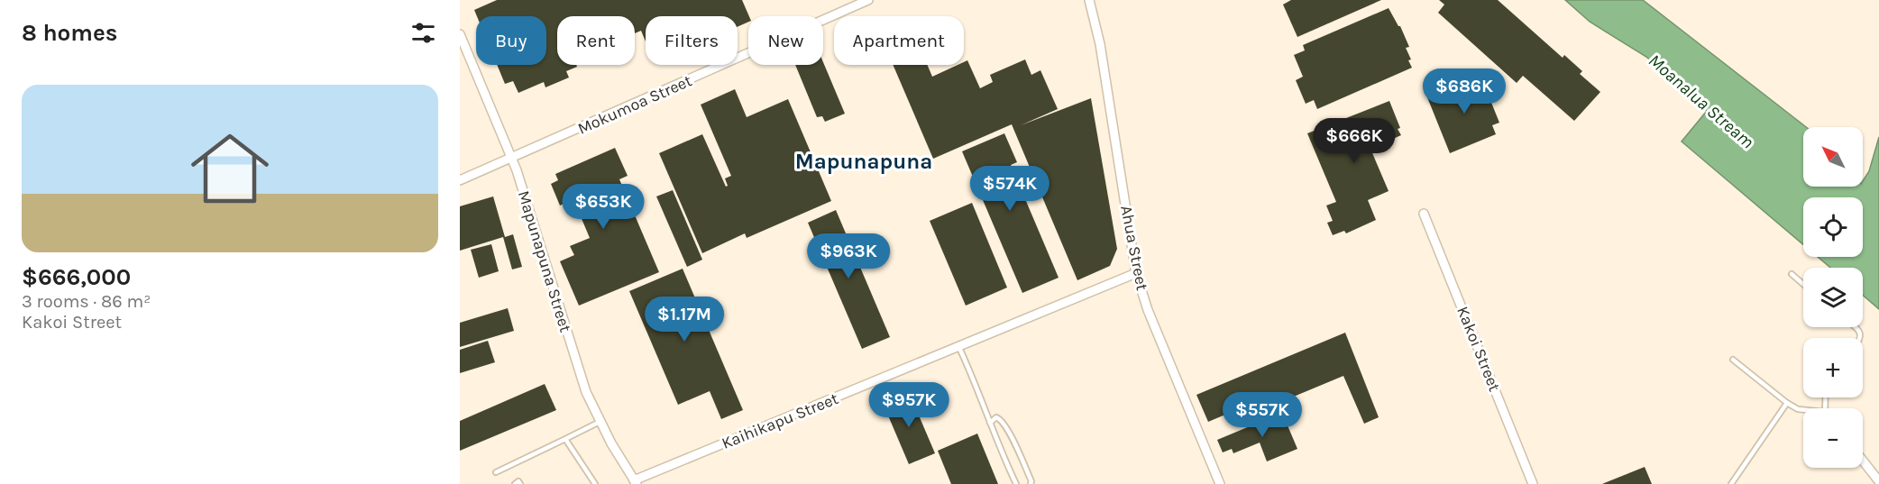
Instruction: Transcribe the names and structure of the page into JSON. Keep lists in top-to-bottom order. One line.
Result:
{"streets":{"street":["Mokumoa Street","Ahua Street","Mapunapuna Street","Kakoi Street","Kaihikapu Street"]},"crossings":[["Mokumoa Street","Mapunapuna Street"],["Ahua Street","Kaihikapu Street"],["Mapunapuna Street","Kaihikapu Street"]],"districts":["Mapunapuna"],"water":["Moanalua Stream"],"north":"top left","page":{"heading":"8 homes","chip":["Buy","Rent","Filters","New","Apartment"],"list":[{"name":"$666,000","note":"3 rooms · 86 m² · Kakoi Street"}],"price":["$686K","$666K","$574K","$653K","$963K","$1.17M","$957K","$557K"],"map_buttons":["+","−"]}}
